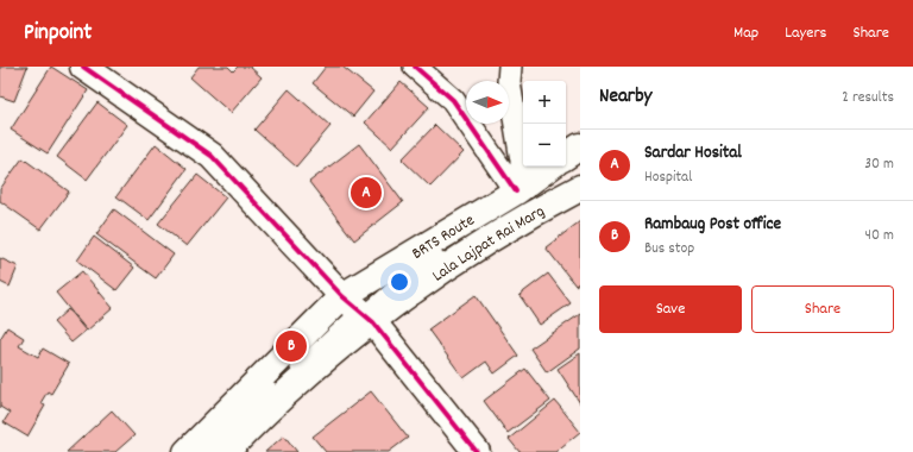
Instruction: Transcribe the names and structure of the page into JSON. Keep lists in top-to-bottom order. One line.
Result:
{"streets":{"main road":["Lala Lajpat Rai Marg"],"lane":["BRTS Route"]},"crossings":[["BRTS Route","Lala Lajpat Rai Marg"]],"north":"right","page":{"header":"Pinpoint","nav":["Map","Layers","Share"],"heading":["Nearby","2 results"],"map_buttons":["+","−"],"list":[{"mark":"A","name":"Sardar Hosital","note":"Hospital","value":"30 m"},{"mark":"B","name":"Rambaug Post office","note":"Bus stop","value":"40 m"}],"pins":["A","B"],"buttons":["Save","Share"]}}
